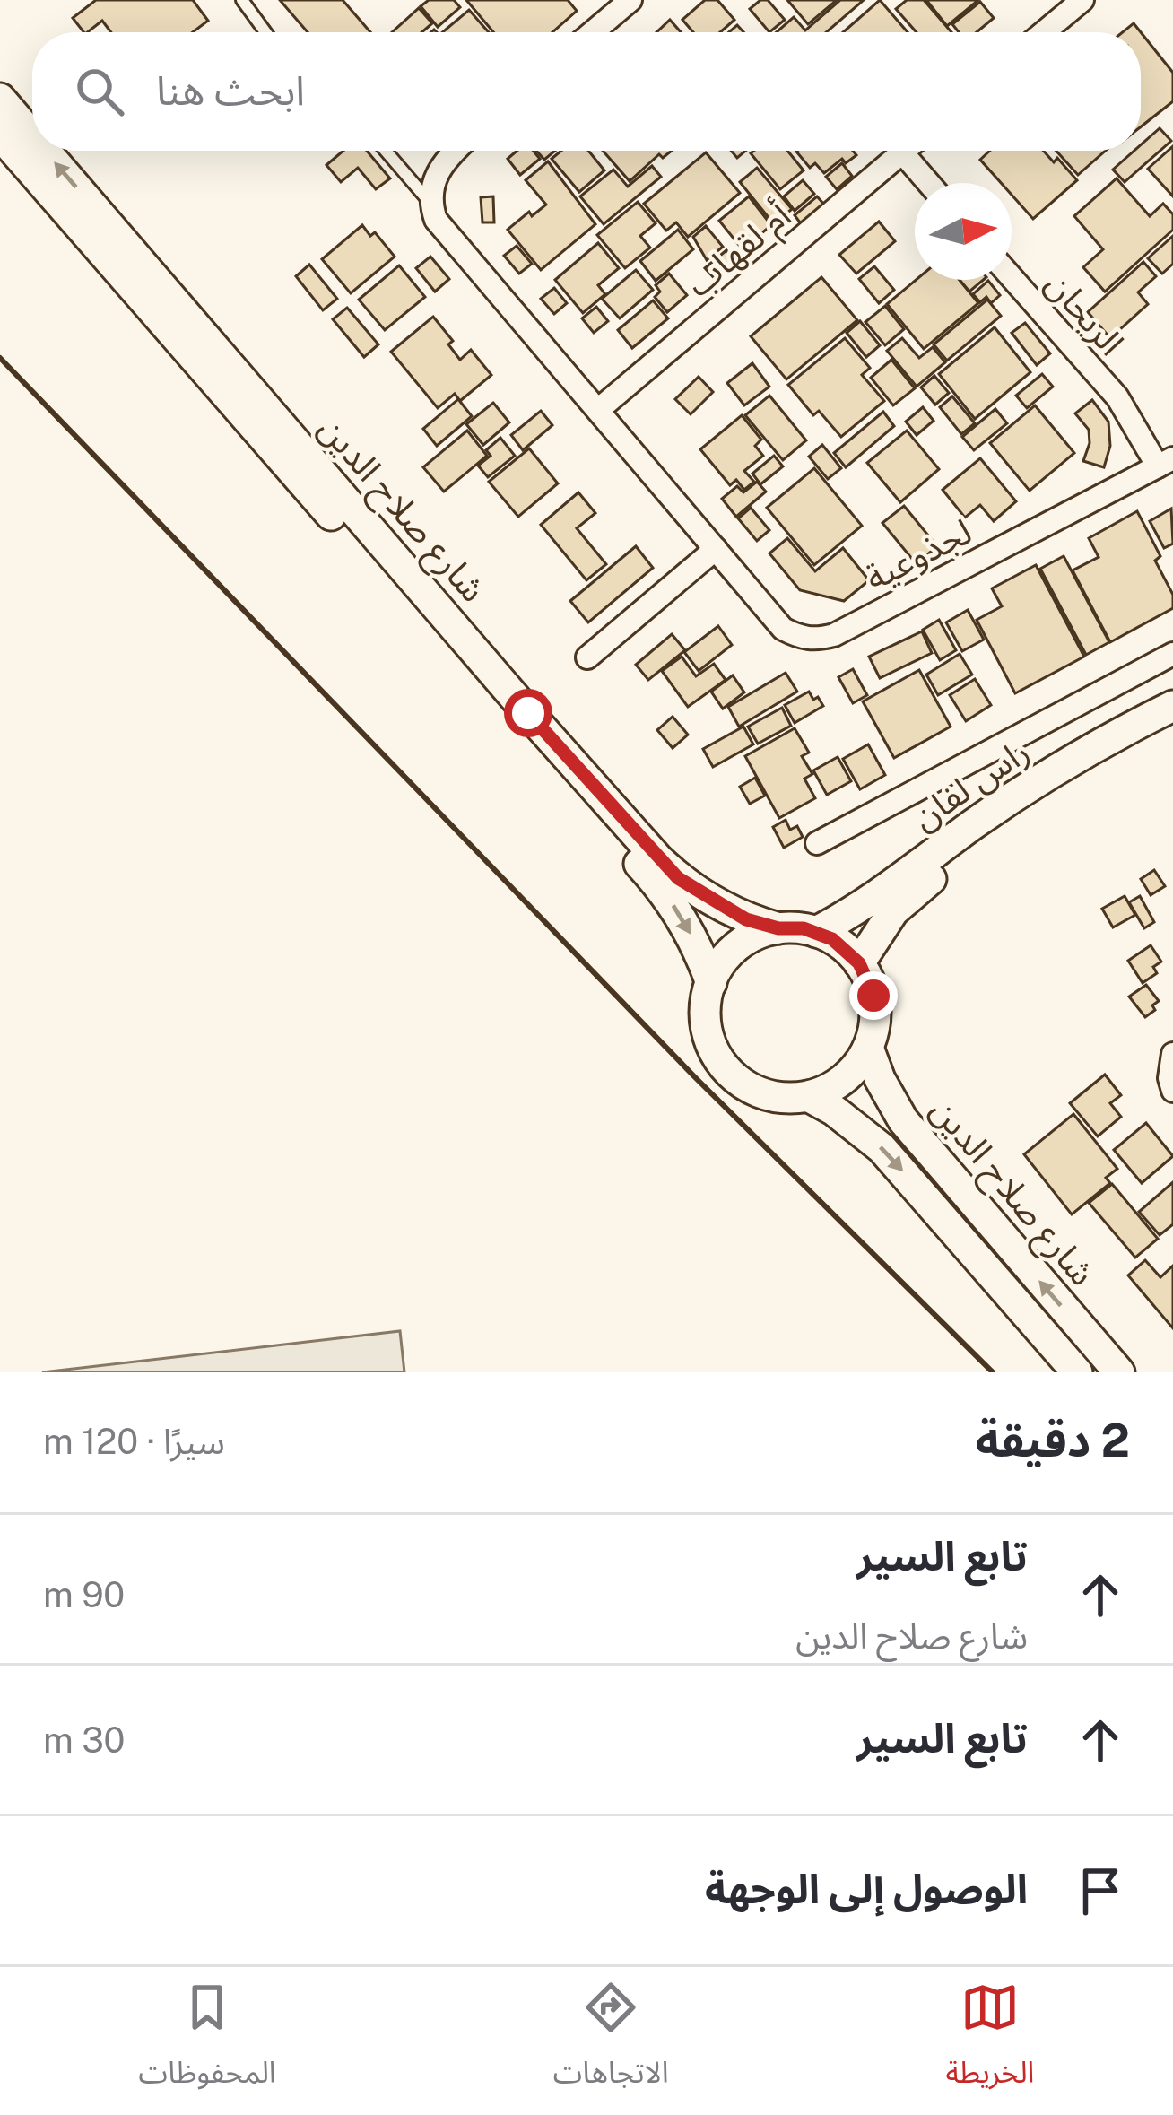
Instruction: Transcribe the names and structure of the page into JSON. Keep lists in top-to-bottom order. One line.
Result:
{"streets":{"street":["أم لقهاب","الريحان","شارع صلاح الدين","لجذوعية","راس لفان"]},"crossings":[["أم لقهاب","لجذوعية"],["الريحان","لجذوعية"],["شارع صلاح الدين","راس لفان"]],"north":"right","page":{"search":"ابحث هنا","heading":["2 دقيقة","سيرًا · 120 m"],"list":[["تابع السير","شارع صلاح الدين","90 m"],["تابع السير","30 m"],"الوصول إلى الوجهة"],"nav":["الخريطة","الاتجاهات","المحفوظات"]}}
